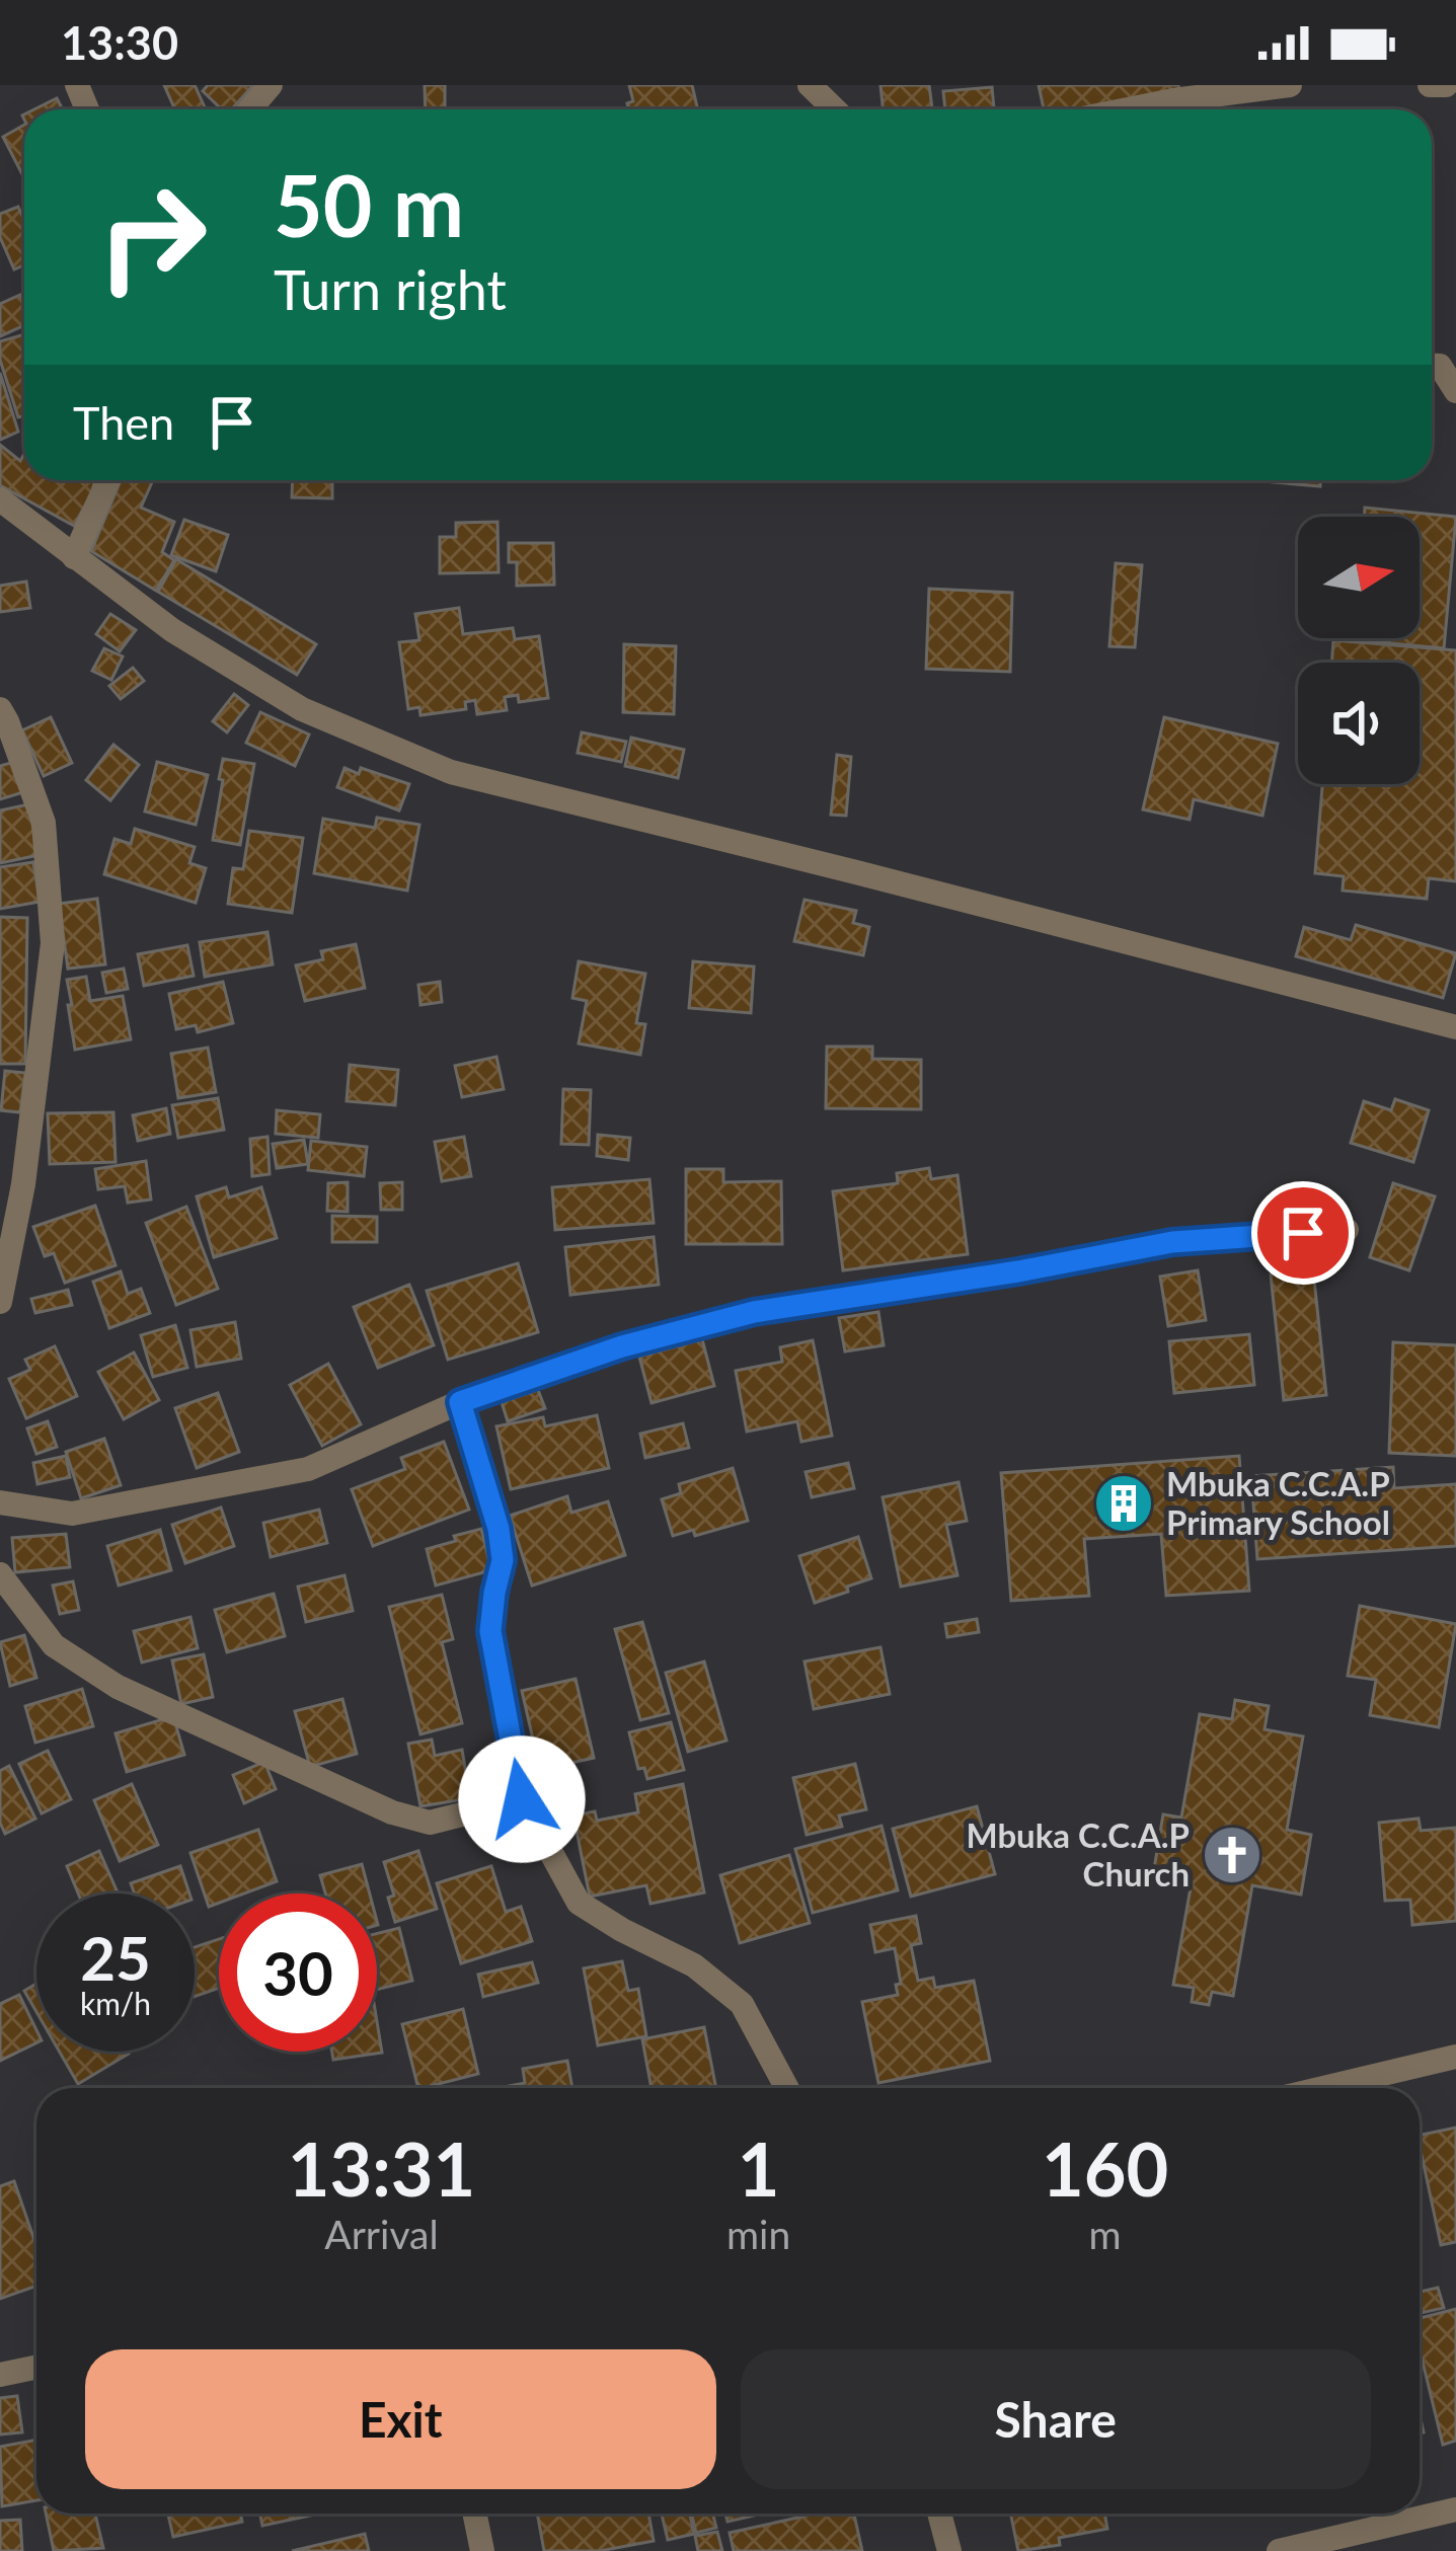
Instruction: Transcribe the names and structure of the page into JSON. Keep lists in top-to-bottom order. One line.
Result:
{"places":{"building":["Mbuka C.C.A.P Primary School"],"church":["Mbuka C.C.A.P Church"]},"north":"right","page":{"status":"13:30","turn":["50 m","Turn right"],"then":"Then","speed":"25 km/h","limit":"30","eta":["13:31","Arrival","1","min","160","m"],"buttons":["Exit","Share"]}}
